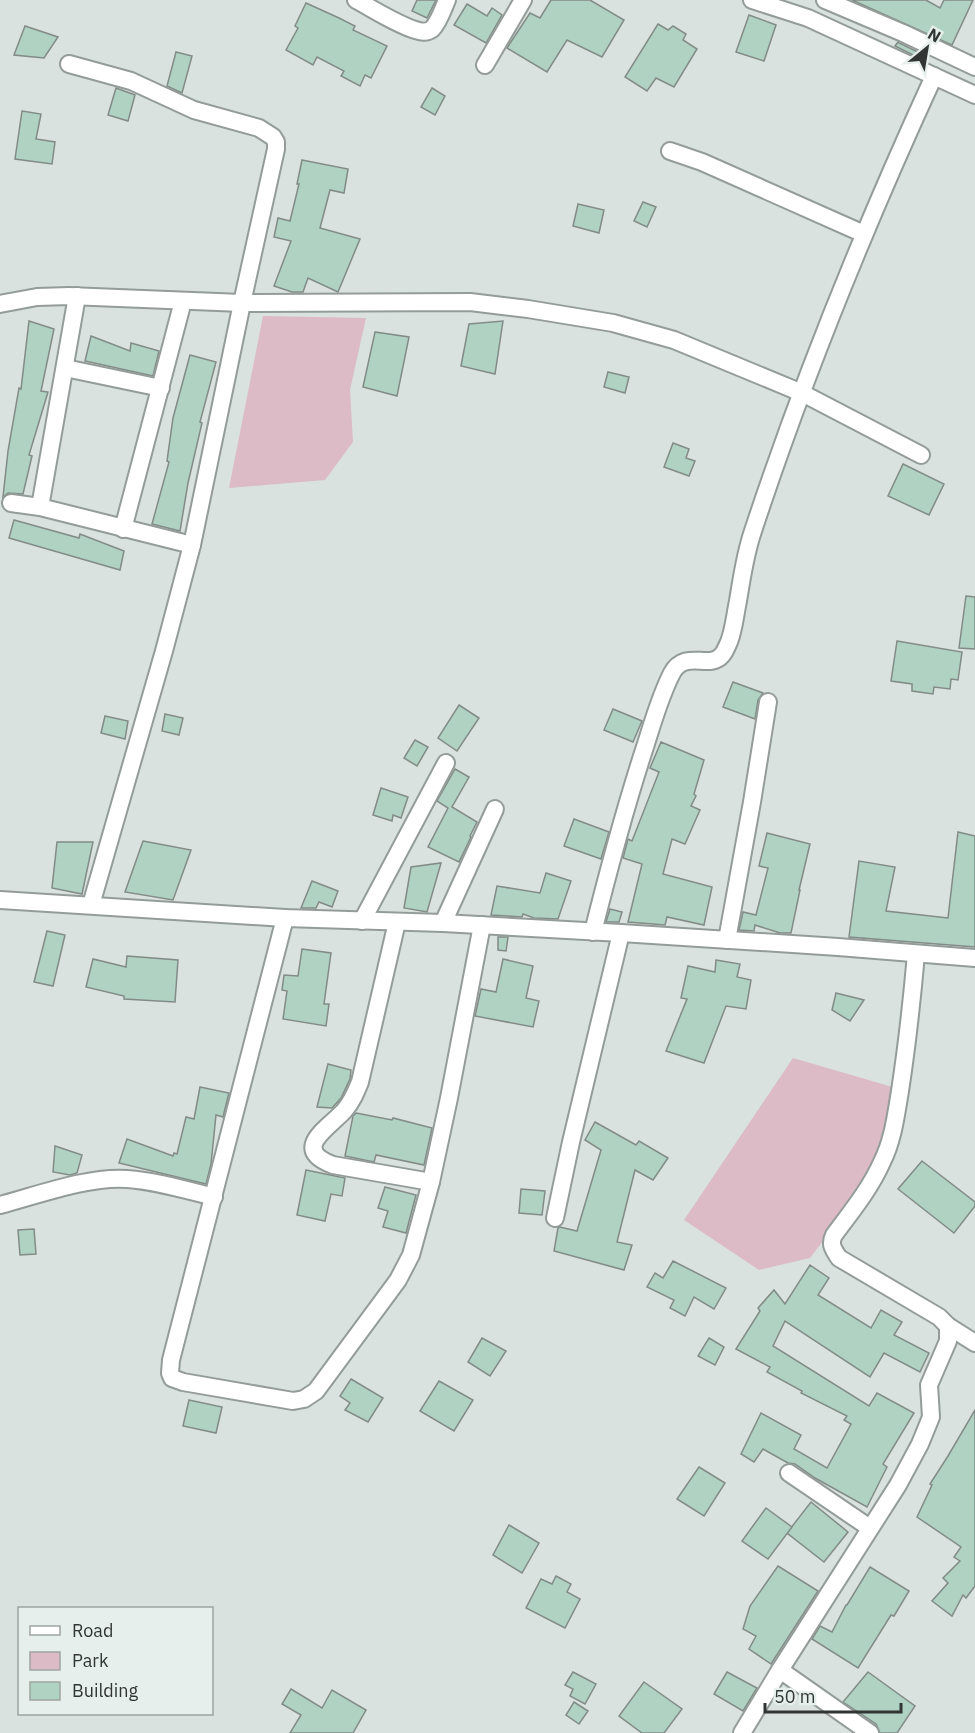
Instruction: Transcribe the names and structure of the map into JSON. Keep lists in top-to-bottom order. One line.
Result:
{"legend":["Road","Park","Building"],"scale_bar":"50 m","north":"top right"}
